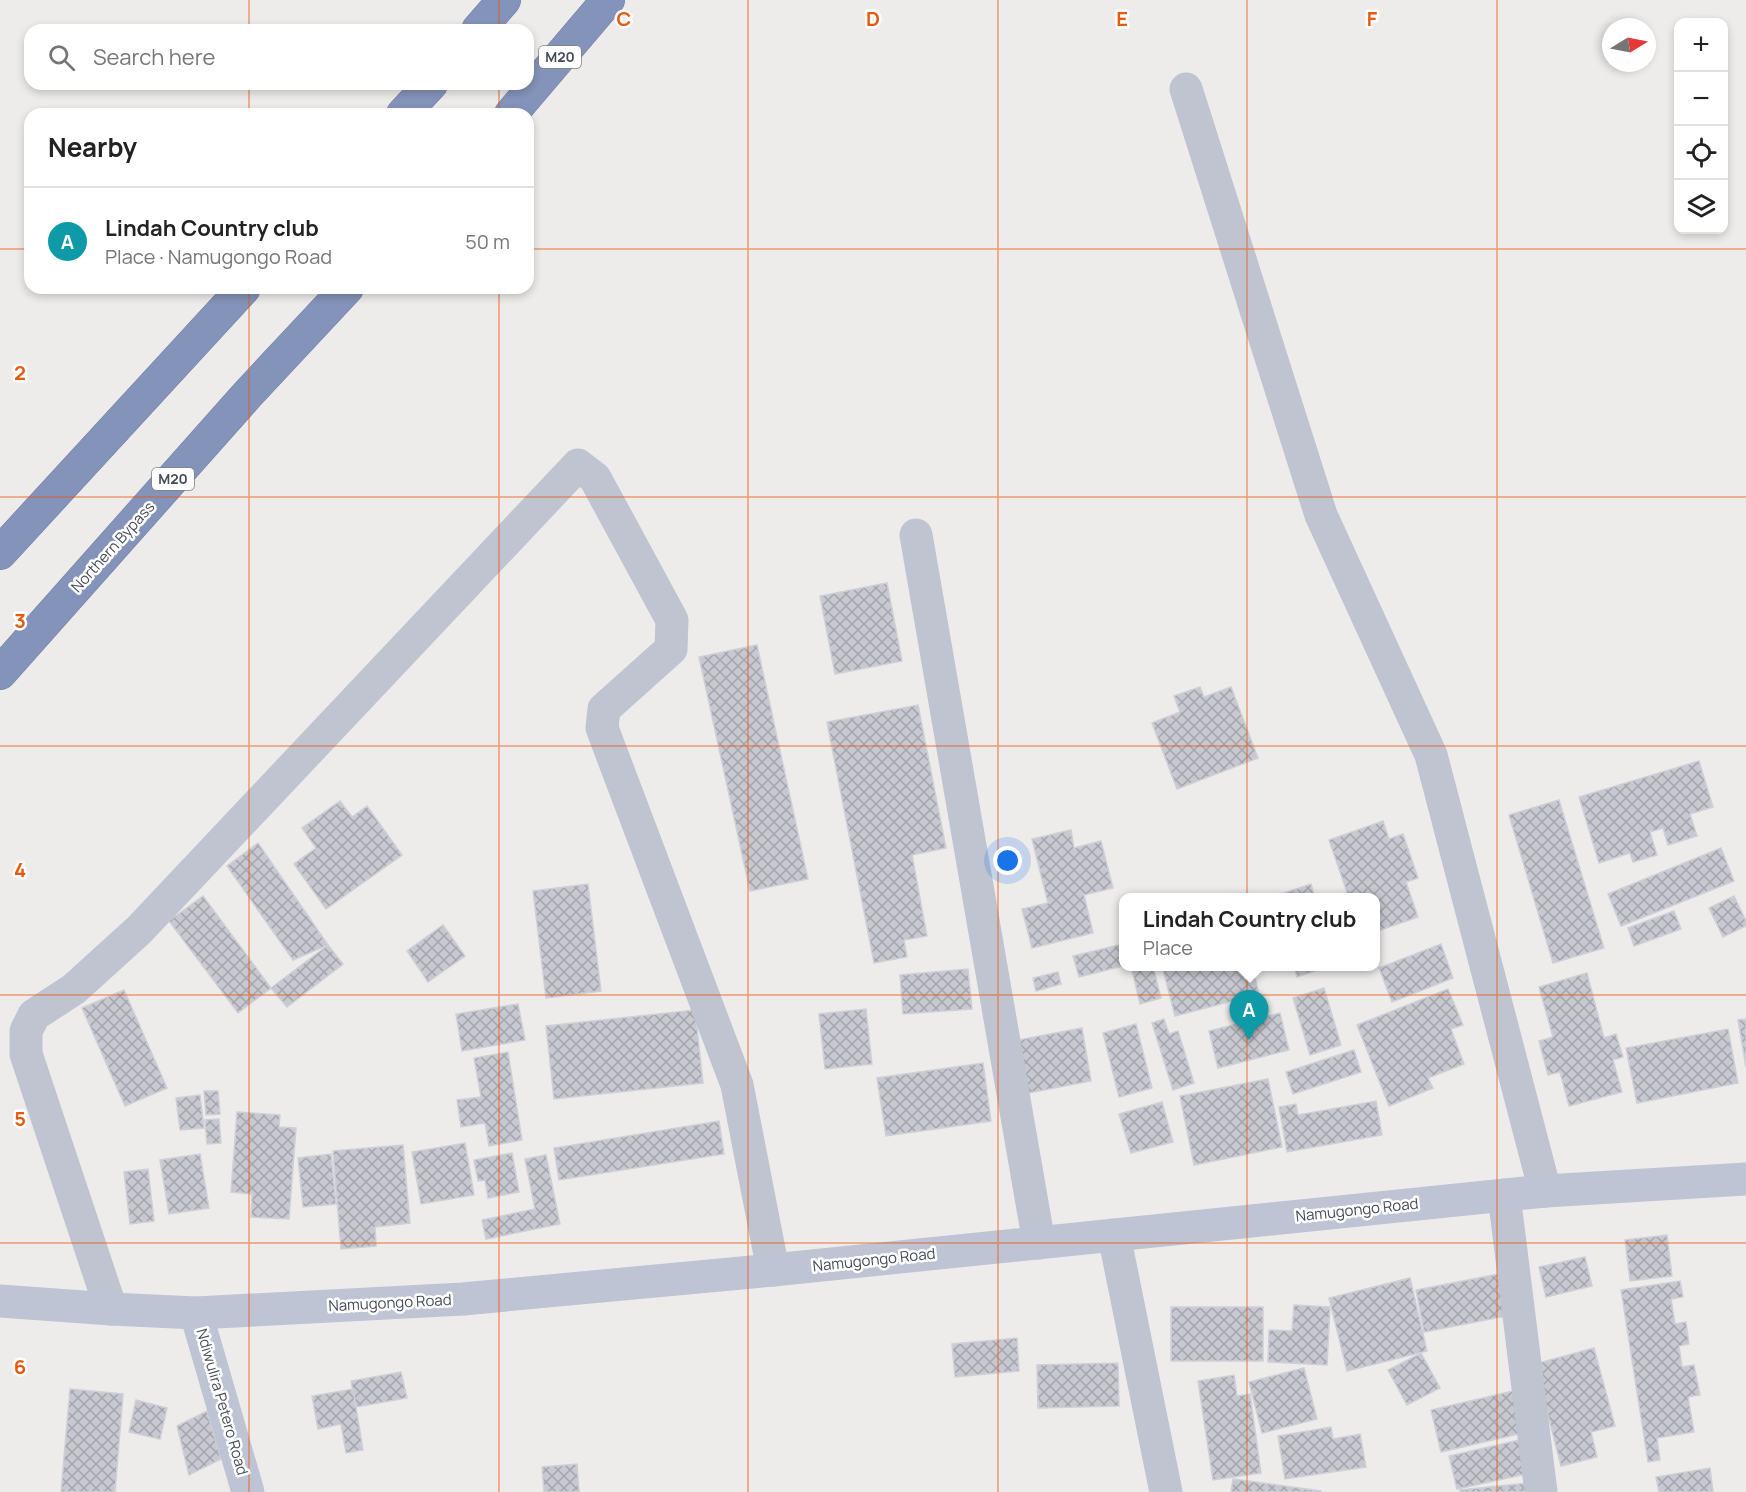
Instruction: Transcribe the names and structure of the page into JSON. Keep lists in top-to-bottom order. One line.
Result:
{"streets":{"highway":["M20","Northern Bypass"],"main road":["Namugongo Road","Ndiwulira Petero Road"]},"crossings":[["Namugongo Road","Ndiwulira Petero Road"]],"north":"right","page":{"map_buttons":["+","−"],"search":"Search here","heading":"Nearby","list":[{"mark":"A","name":"Lindah Country club","note":"Place · Namugongo Road","value":"50 m"}],"popup":["Lindah Country club","Place"],"pins":"A"},"grid":{"columns":["C","D","E","F"],"rows":["2","3","4","5","6"]}}
